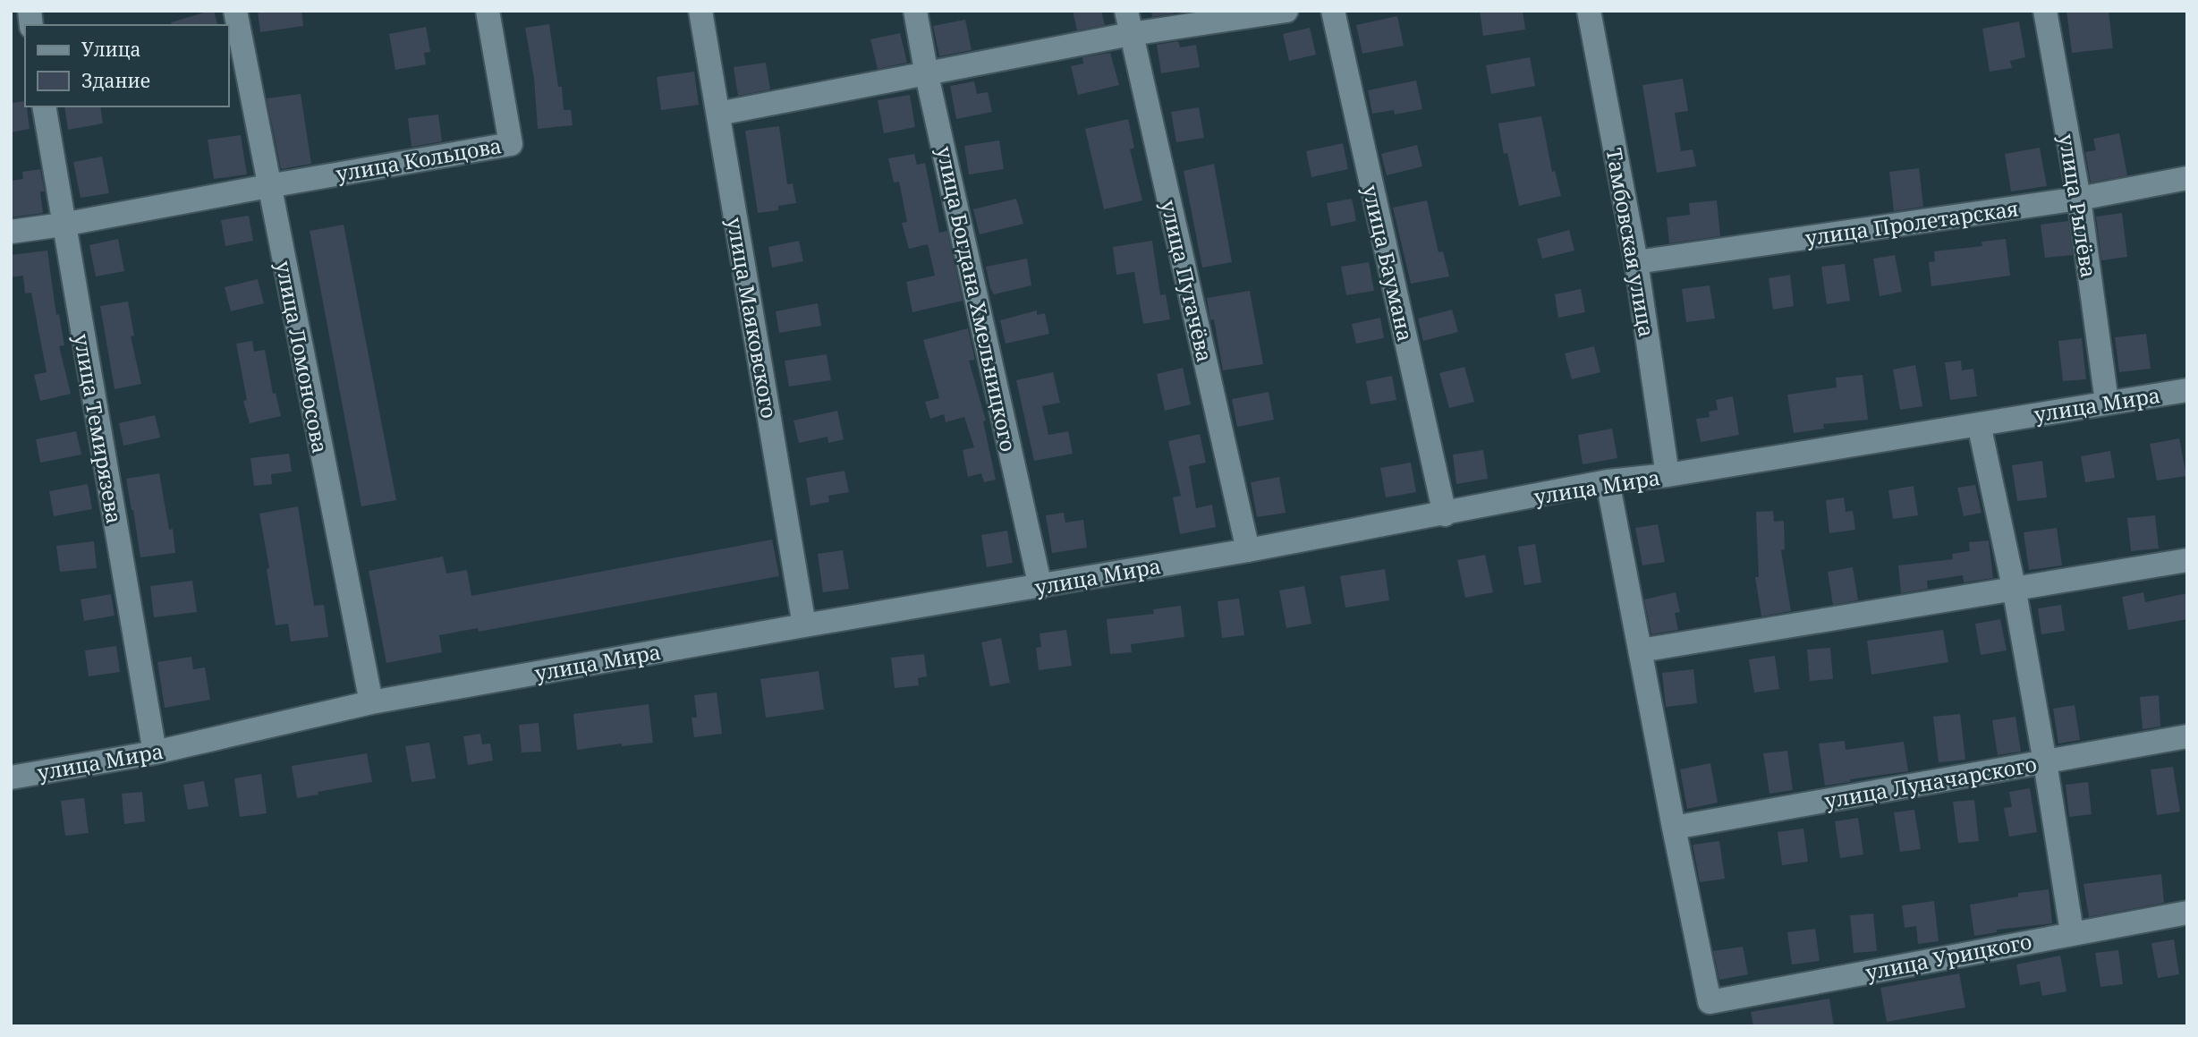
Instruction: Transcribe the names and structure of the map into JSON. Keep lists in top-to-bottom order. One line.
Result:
{"streets":{"street":["улица Кольцова","улица Рылёва","улица Пролетарская","Тамбовская улица","улица Баумана","улица Пугачёва","улица Богдана Хмельницкого","улица Маяковского","улица Ломоносова","улица Мира","улица Темирязева","улица Луначарского","улица Урицкого"]},"crossings":[["улица Кольцова","улица Ломоносова"],["улица Рылёва","улица Пролетарская"],["улица Рылёва","улица Мира"],["улица Пролетарская","Тамбовская улица"],["Тамбовская улица","улица Мира"],["улица Баумана","улица Мира"],["улица Пугачёва","улица Мира"],["улица Богдана Хмельницкого","улица Мира"],["улица Маяковского","улица Мира"],["улица Ломоносова","улица Мира"],["улица Мира","улица Темирязева"],["улица Луначарского","улица Урицкого"]],"legend":["Улица","Здание"]}
